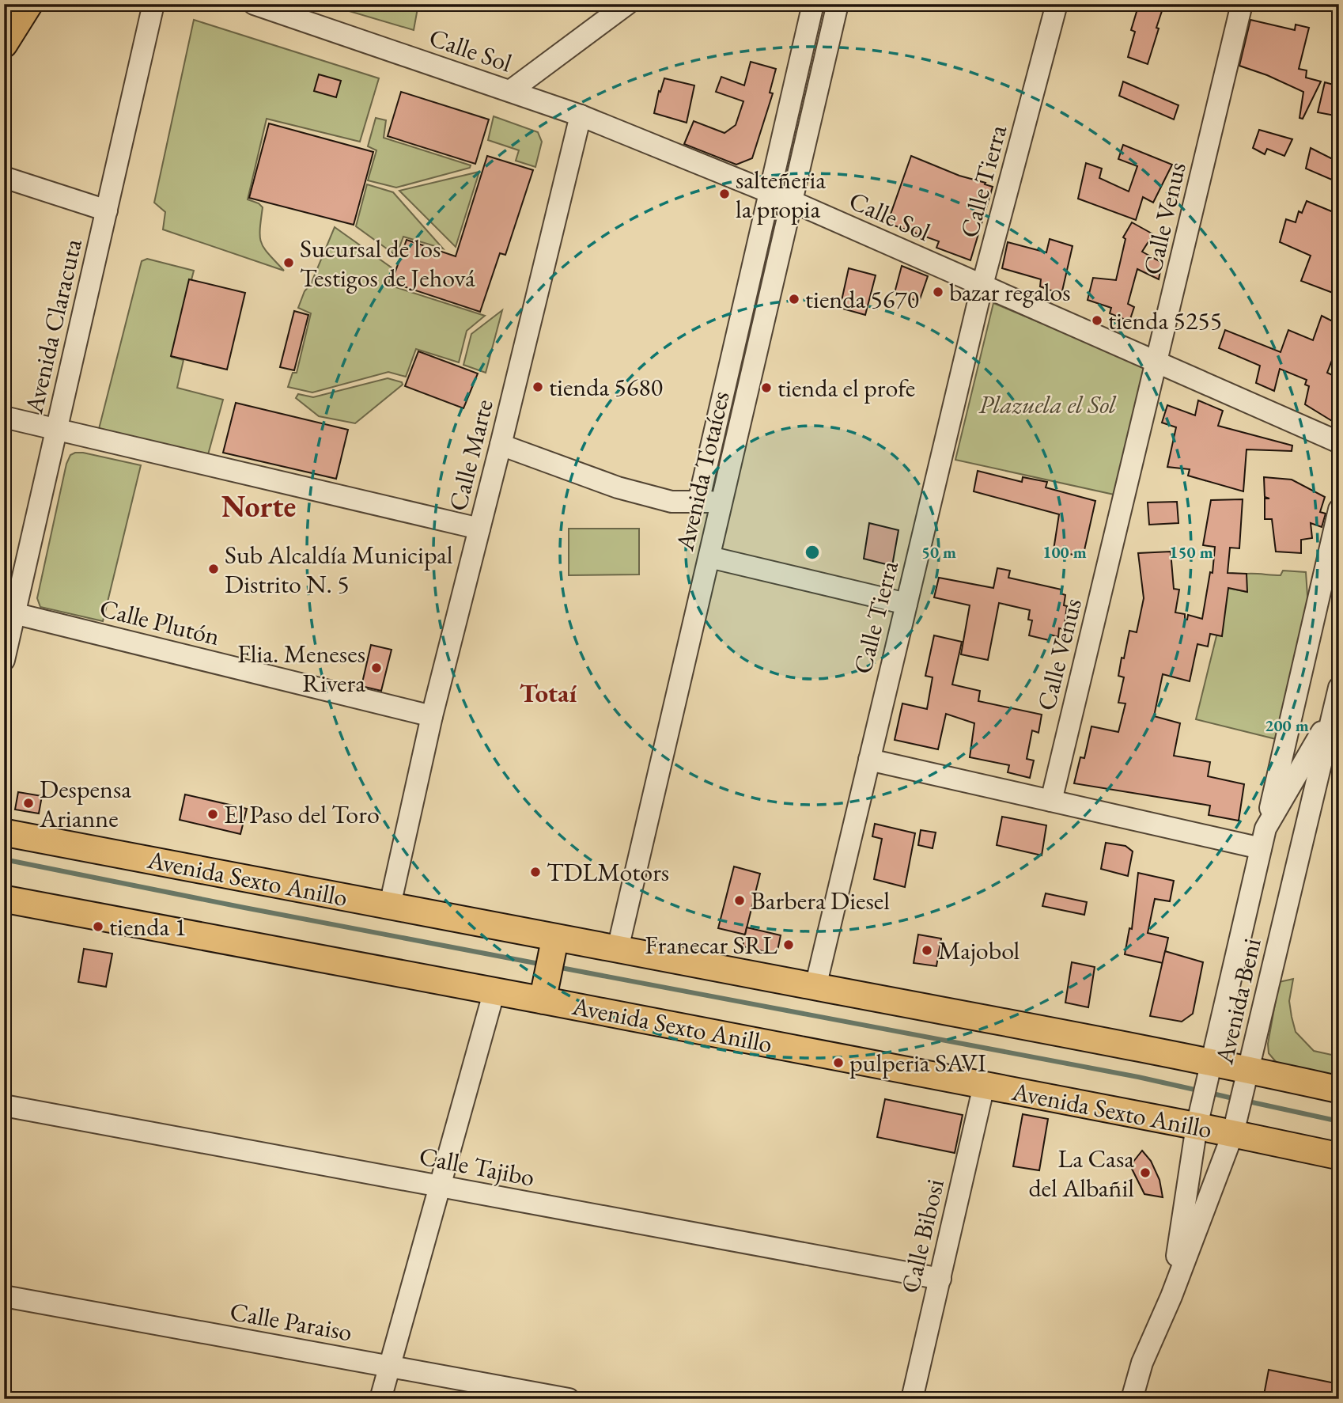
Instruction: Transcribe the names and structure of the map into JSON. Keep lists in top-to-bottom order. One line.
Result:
{"streets":{"main road":["Avenida Sexto Anillo"],"street":["Calle Sol","Calle Tierra","Calle Venus","Avenida Claracuta","Calle Marte","Avenida Totaíces","Calle Plutón","Avenida Beni","Calle Tajibo","Calle Bibosi","Calle Paraiso"]},"crossings":[["Calle Sol","Calle Tierra"],["Calle Sol","Calle Venus"],["Calle Sol","Calle Marte"],["Calle Sol","Avenida Totaíces"],["Calle Tierra","Avenida Sexto Anillo"],["Avenida Claracuta","Calle Plutón"],["Calle Marte","Calle Plutón"],["Calle Marte","Avenida Sexto Anillo"],["Avenida Totaíces","Avenida Sexto Anillo"],["Avenida Sexto Anillo","Avenida Beni"],["Avenida Sexto Anillo","Calle Bibosi"],["Calle Tajibo","Calle Bibosi"]],"districts":["Norte","Totaí"],"parks":["Plazuela el Sol"],"places":["salteñeria la propia","Sucursal de los Testigos de Jehová","bazar regalos","tienda 5670","tienda 5255","tienda 5680","tienda el profe","Sub Alcaldía Municipal Distrito N. 5","Flia. Meneses Rivera","Despensa Arianne","El Paso del Toro","TDLMotors","Barbera Diesel","tienda 1","Franecar SRL","Majobol","pulperia SAVI","La Casa del Albañil"],"rings":["50 m","100 m","150 m","200 m"]}
